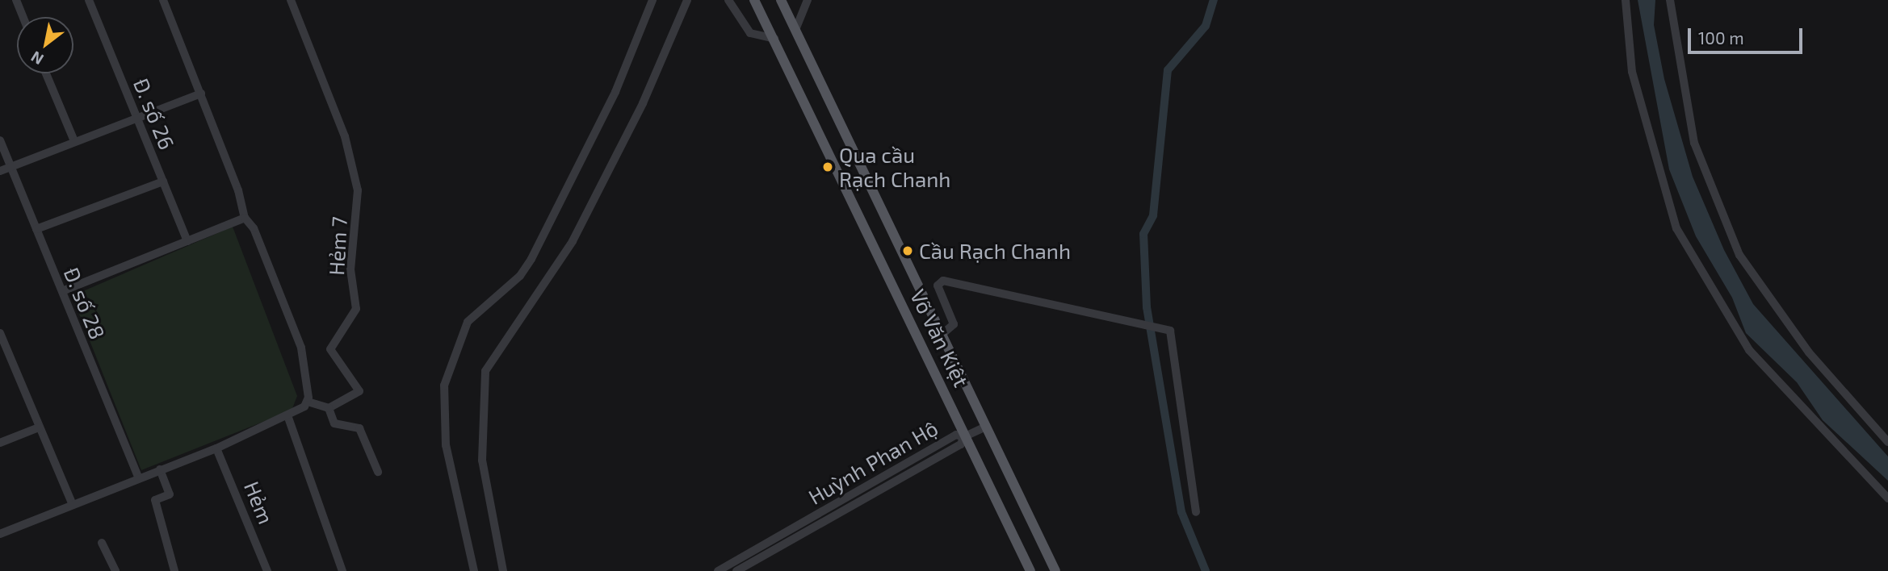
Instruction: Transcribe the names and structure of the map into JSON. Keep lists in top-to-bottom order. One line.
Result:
{"streets":{"main road":["Võ Văn Kiệt"],"street":["Đ. số 26","Hẻm 7","Đ. số 28","Huỳnh Phan Hộ","Hẻm"]},"crossings":[["Võ Văn Kiệt","Huỳnh Phan Hộ"]],"places":["Qua cầu Rạch Chanh","Cầu Rạch Chanh"],"scale_bar":"100 m","north":"bottom left"}
